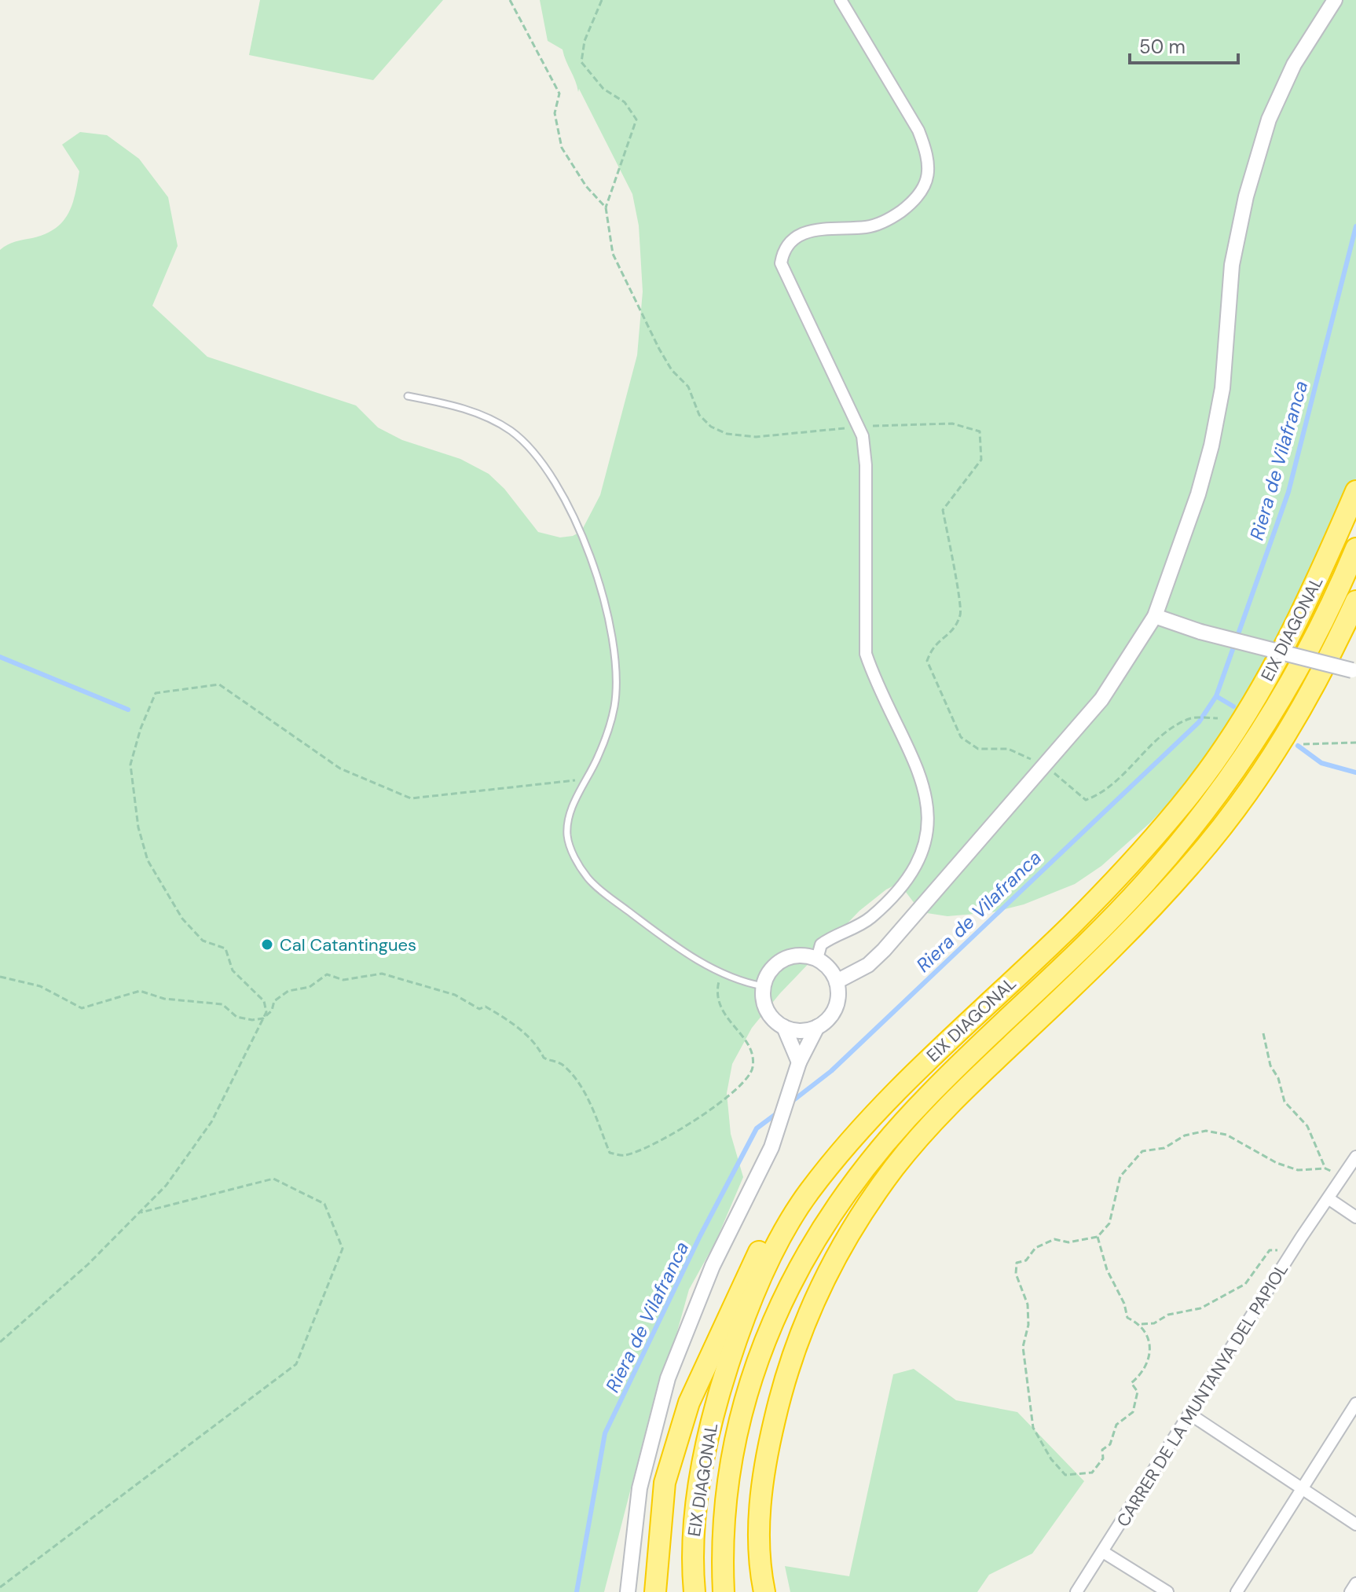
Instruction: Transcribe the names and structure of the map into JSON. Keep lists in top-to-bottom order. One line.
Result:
{"streets":{"highway":["EIX DIAGONAL"],"street":["CARRER DE LA MUNTANYA DEL PAPIOL"]},"water":["Riera de Vilafranca"],"places":["Cal Catantingues"],"scale_bar":"50 m"}
